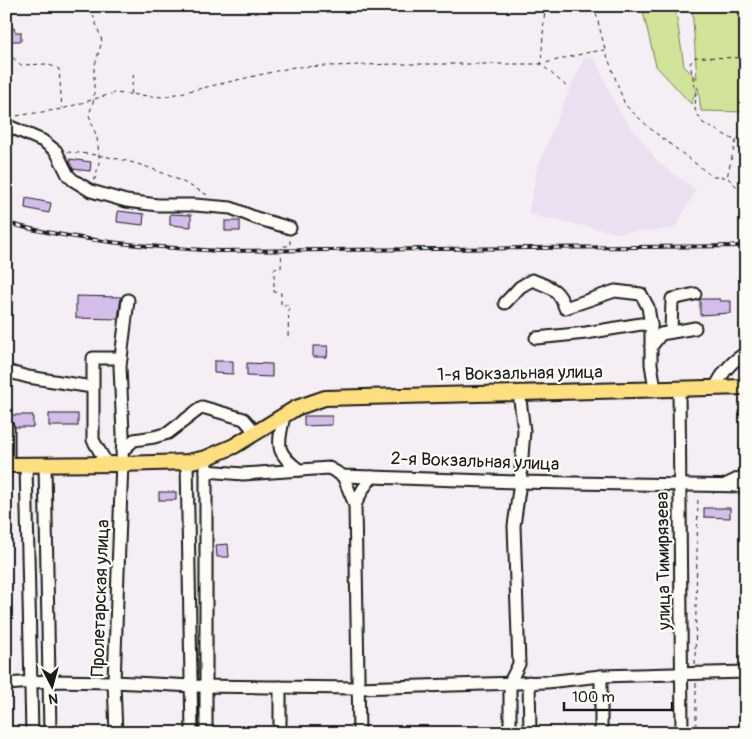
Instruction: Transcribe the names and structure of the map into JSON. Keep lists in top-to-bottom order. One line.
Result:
{"streets":{"main road":["1-я Вокзальная улица"],"street":["2-я Вокзальная улица","улица Тимирязева","Пролетарская улица"]},"crossings":[["1-я Вокзальная улица","2-я Вокзальная улица"],["1-я Вокзальная улица","улица Тимирязева"],["2-я Вокзальная улица","улица Тимирязева"]],"scale_bar":"100 m","north":"bottom"}
